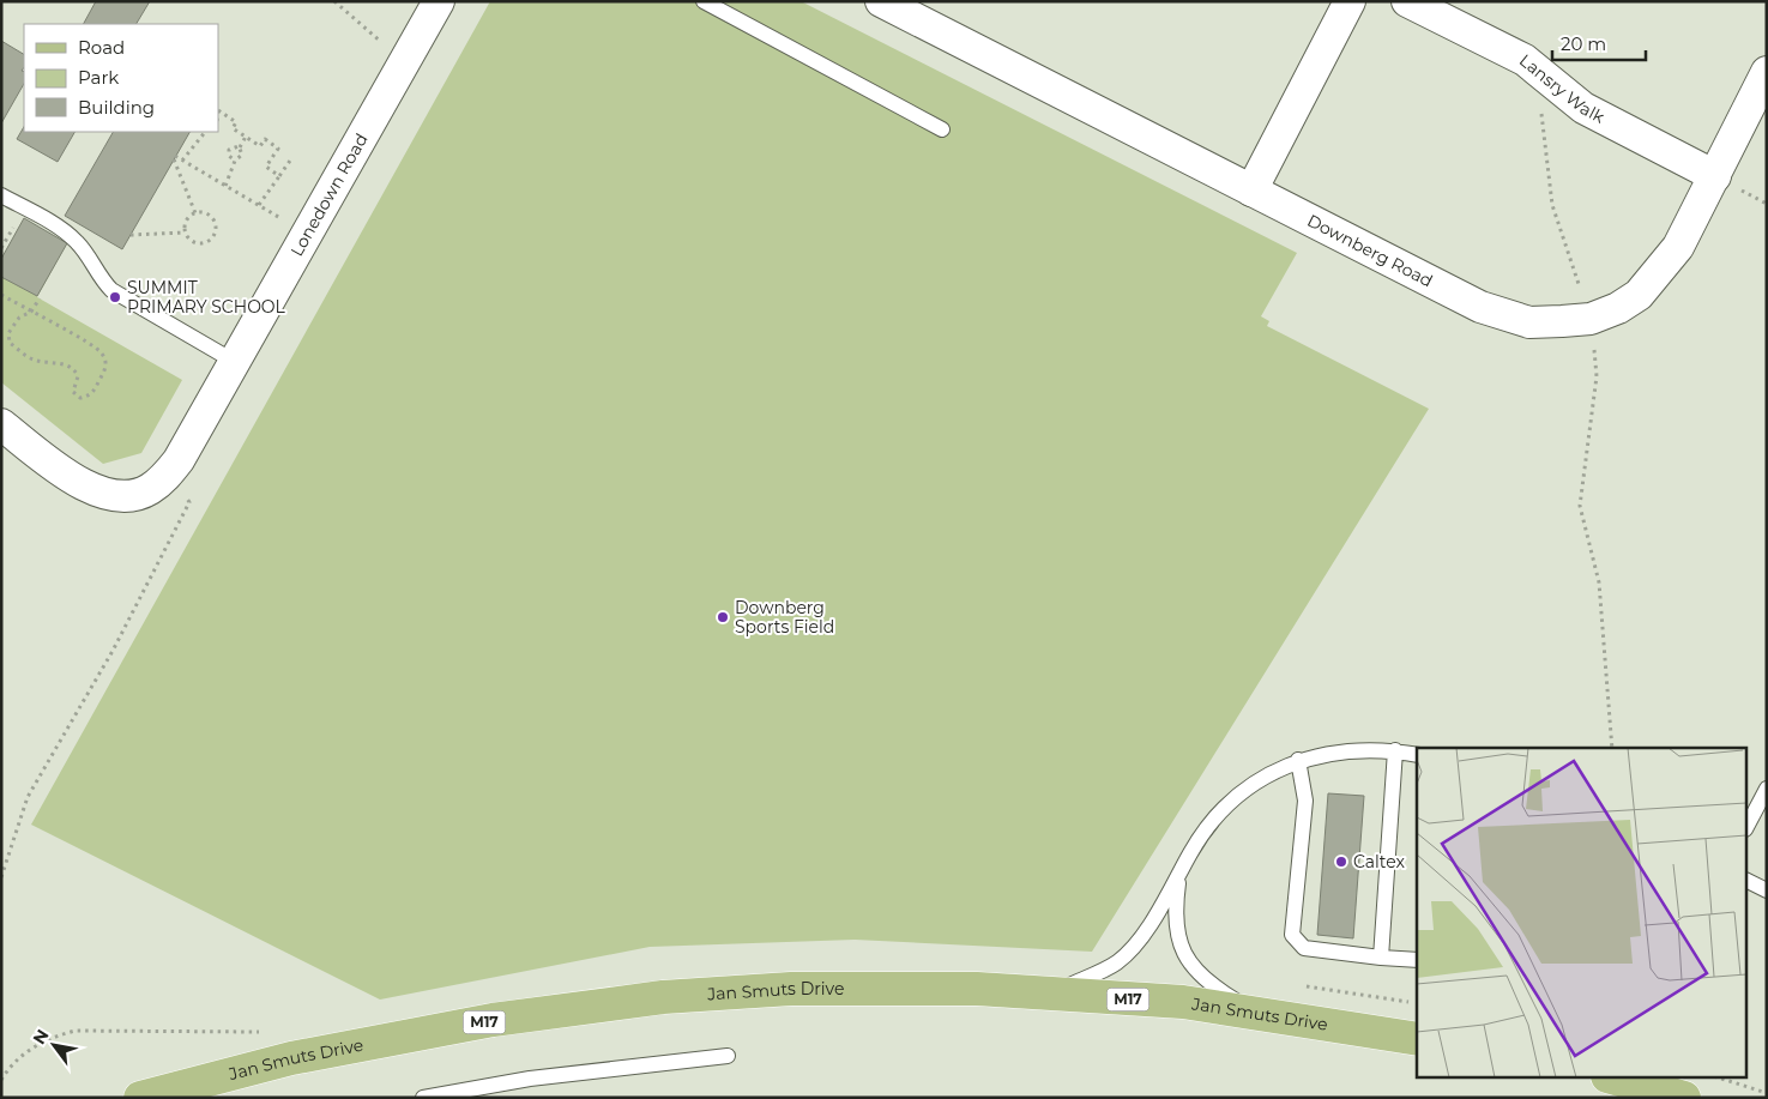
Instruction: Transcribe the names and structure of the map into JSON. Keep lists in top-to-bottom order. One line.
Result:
{"streets":{"main road":["Jan Smuts Drive","M17"],"street":["Lansry Walk","Lonedown Road","Downberg Road"]},"crossings":[["Lansry Walk","Downberg Road"]],"places":["SUMMIT PRIMARY SCHOOL","Downberg Sports Field","Caltex"],"legend":["Road","Park","Building"],"scale_bar":"20 m","north":"top left"}
